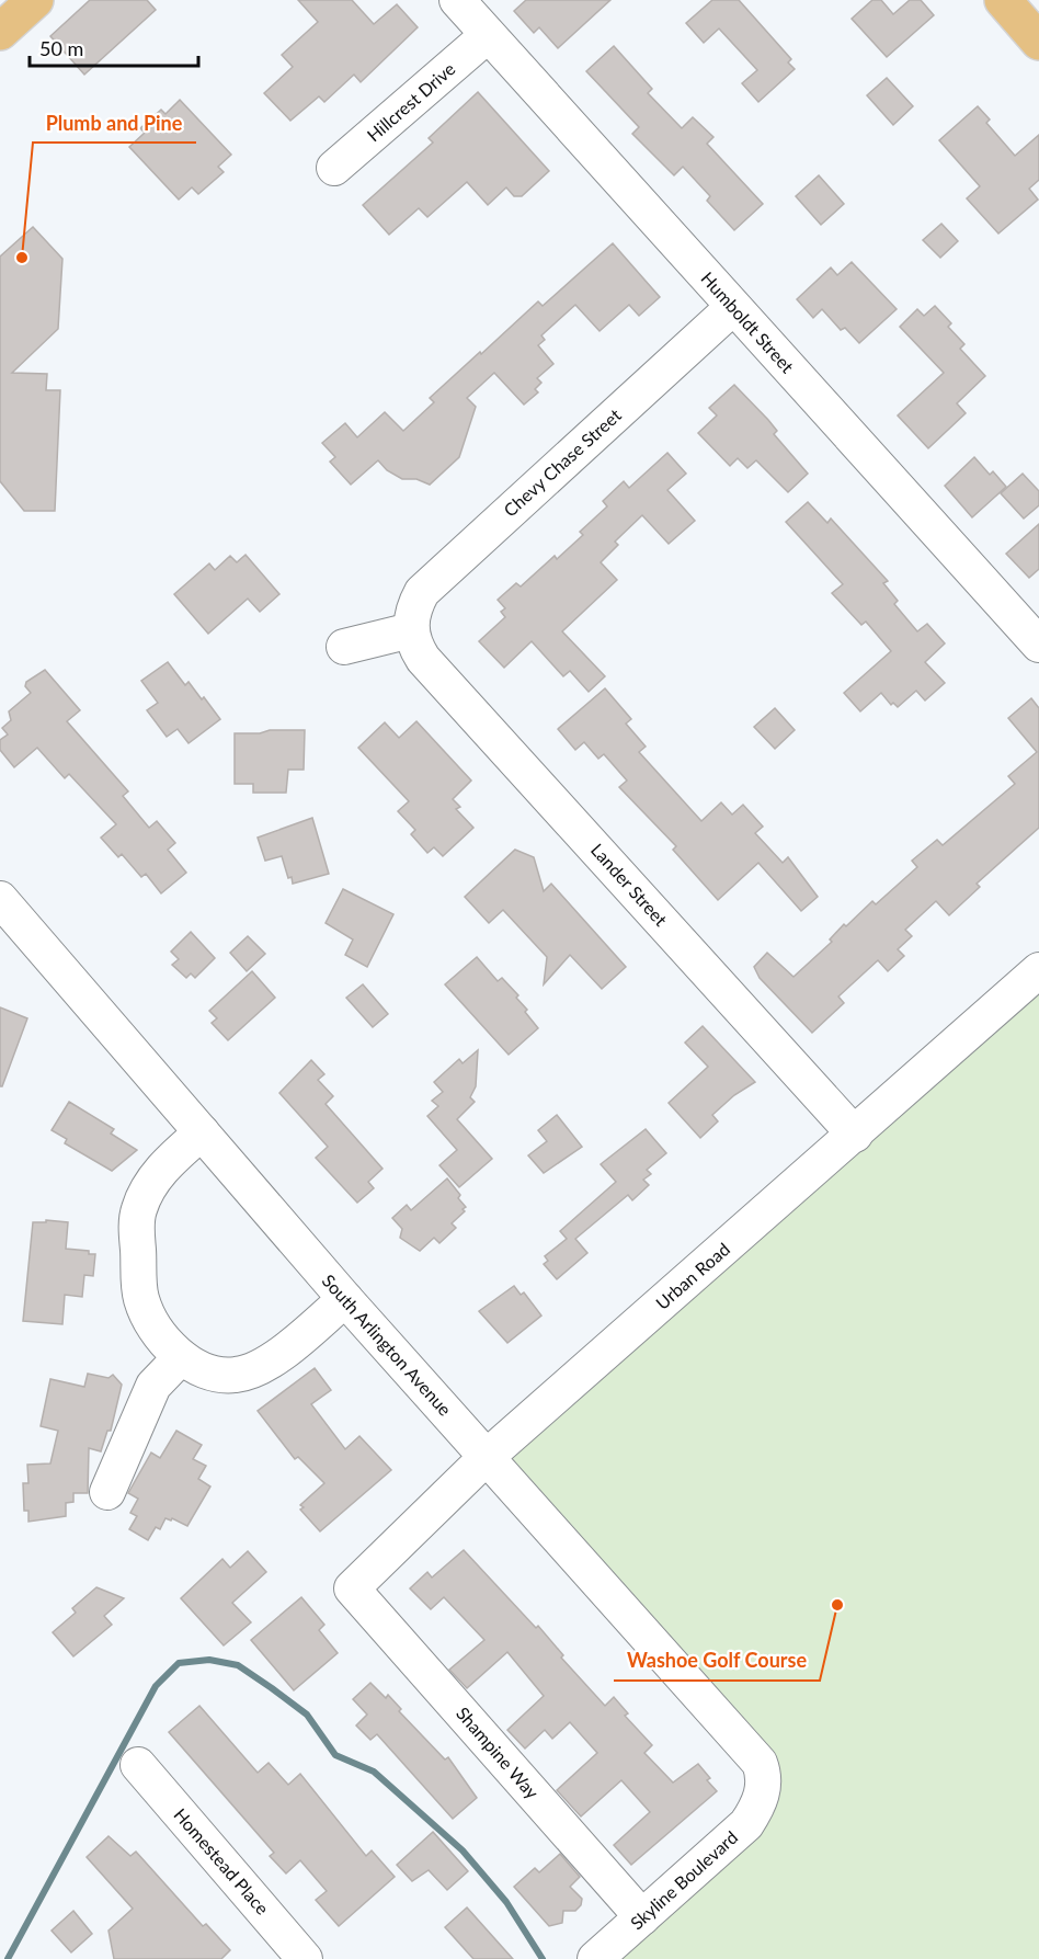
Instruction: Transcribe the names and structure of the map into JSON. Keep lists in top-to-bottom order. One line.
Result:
{"streets":{"street":["Hillcrest Drive","Humboldt Street","Chevy Chase Street","Lander Street","Urban Road","South Arlington Avenue","Shampine Way","Homestead Place","Skyline Boulevard"]},"crossings":[["Hillcrest Drive","Humboldt Street"],["Humboldt Street","Chevy Chase Street"],["Chevy Chase Street","Lander Street"],["Lander Street","Urban Road"],["Urban Road","South Arlington Avenue"],["Urban Road","Shampine Way"],["South Arlington Avenue","Skyline Boulevard"],["Shampine Way","Skyline Boulevard"]],"places":["Plumb and Pine","Washoe Golf Course"],"scale_bar":"50 m"}
